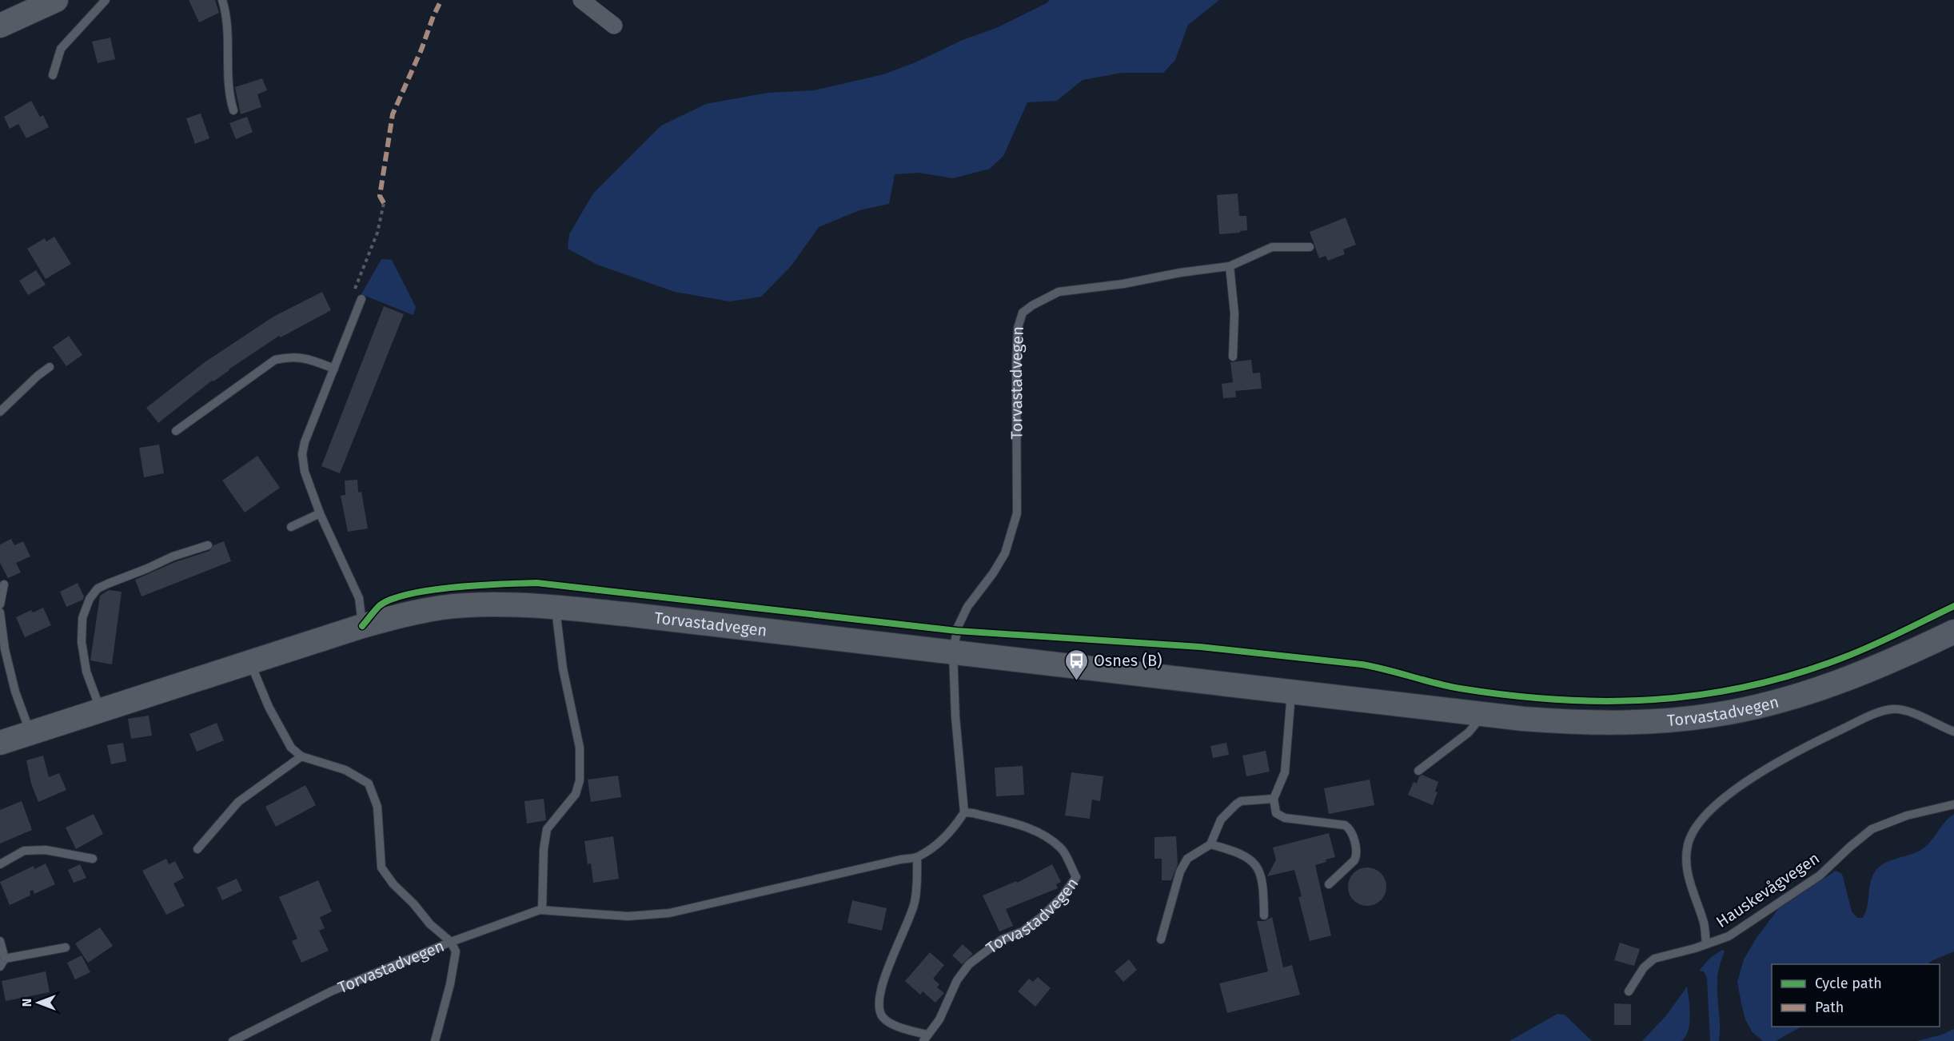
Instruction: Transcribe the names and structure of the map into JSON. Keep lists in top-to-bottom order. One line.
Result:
{"streets":{"main road":["Torvastadvegen"],"lane":["Hauskevågvegen"]},"places":{"bus stop":["Osnes (B)"]},"legend":["Cycle path","Path"],"north":"left"}
